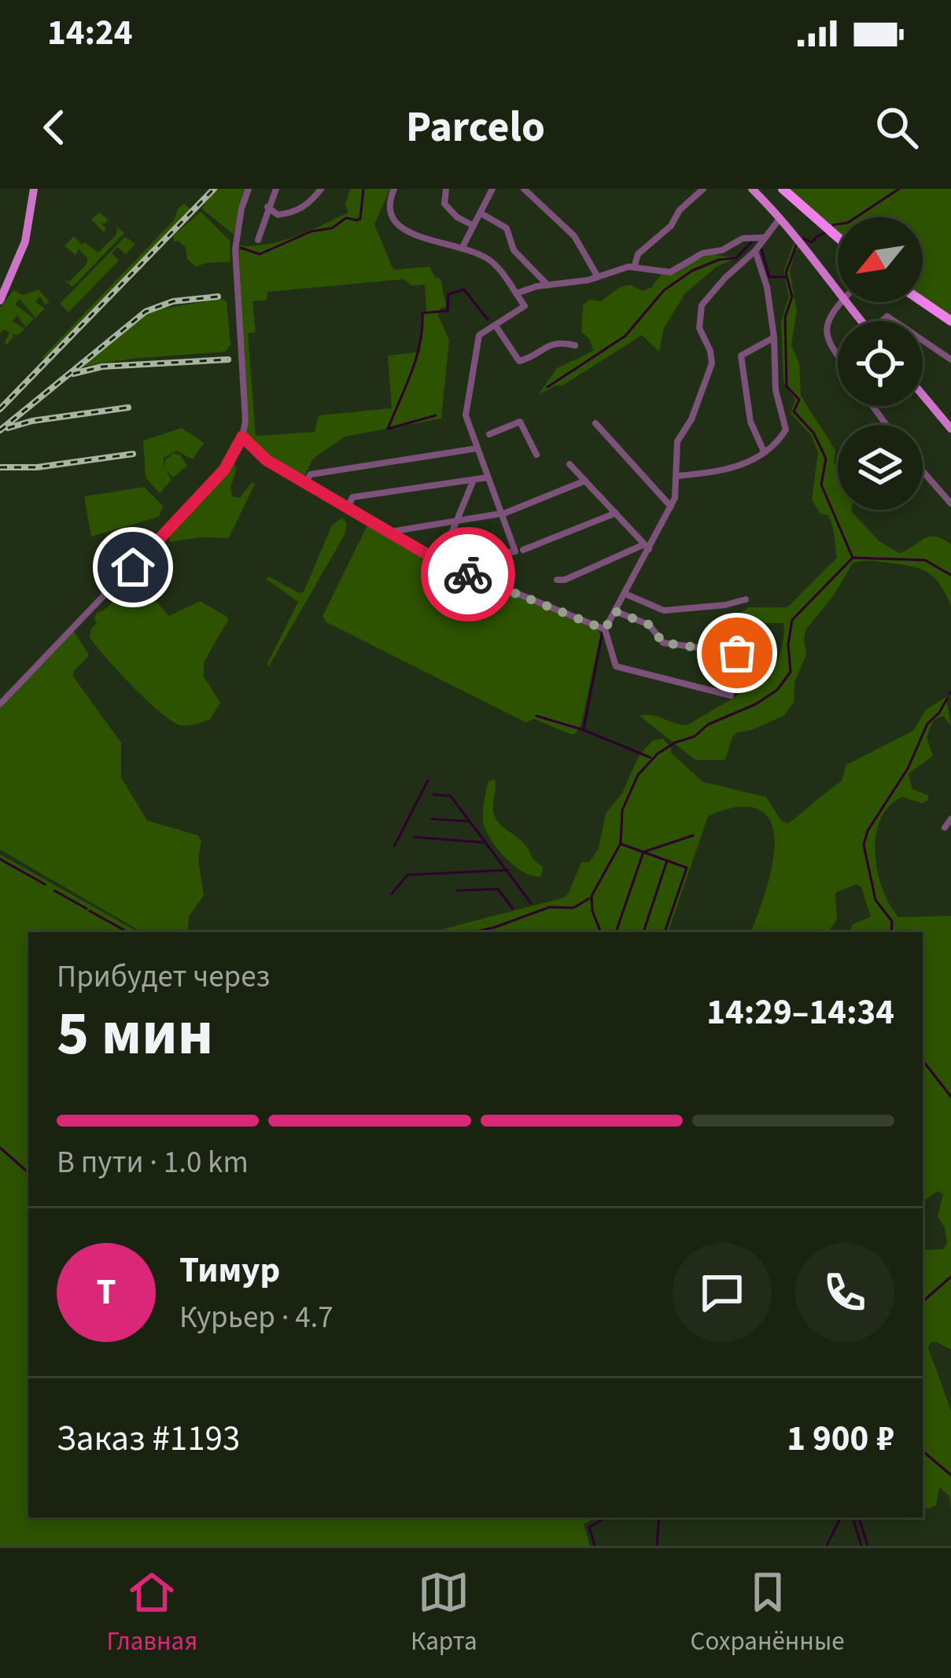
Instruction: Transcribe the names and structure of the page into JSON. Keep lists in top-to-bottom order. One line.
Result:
{"north":"bottom left","page":{"status":"14:24","header":"Parcelo","heading":["5 мин","Прибудет через","14:29–14:34"],"panel":["Тимур","Курьер · 4.7","Заказ #1193","1 900 ₽"],"bar":"В пути · 1.0 km","round":"Т","tabs":["Главная","Карта","Сохранённые"]}}
